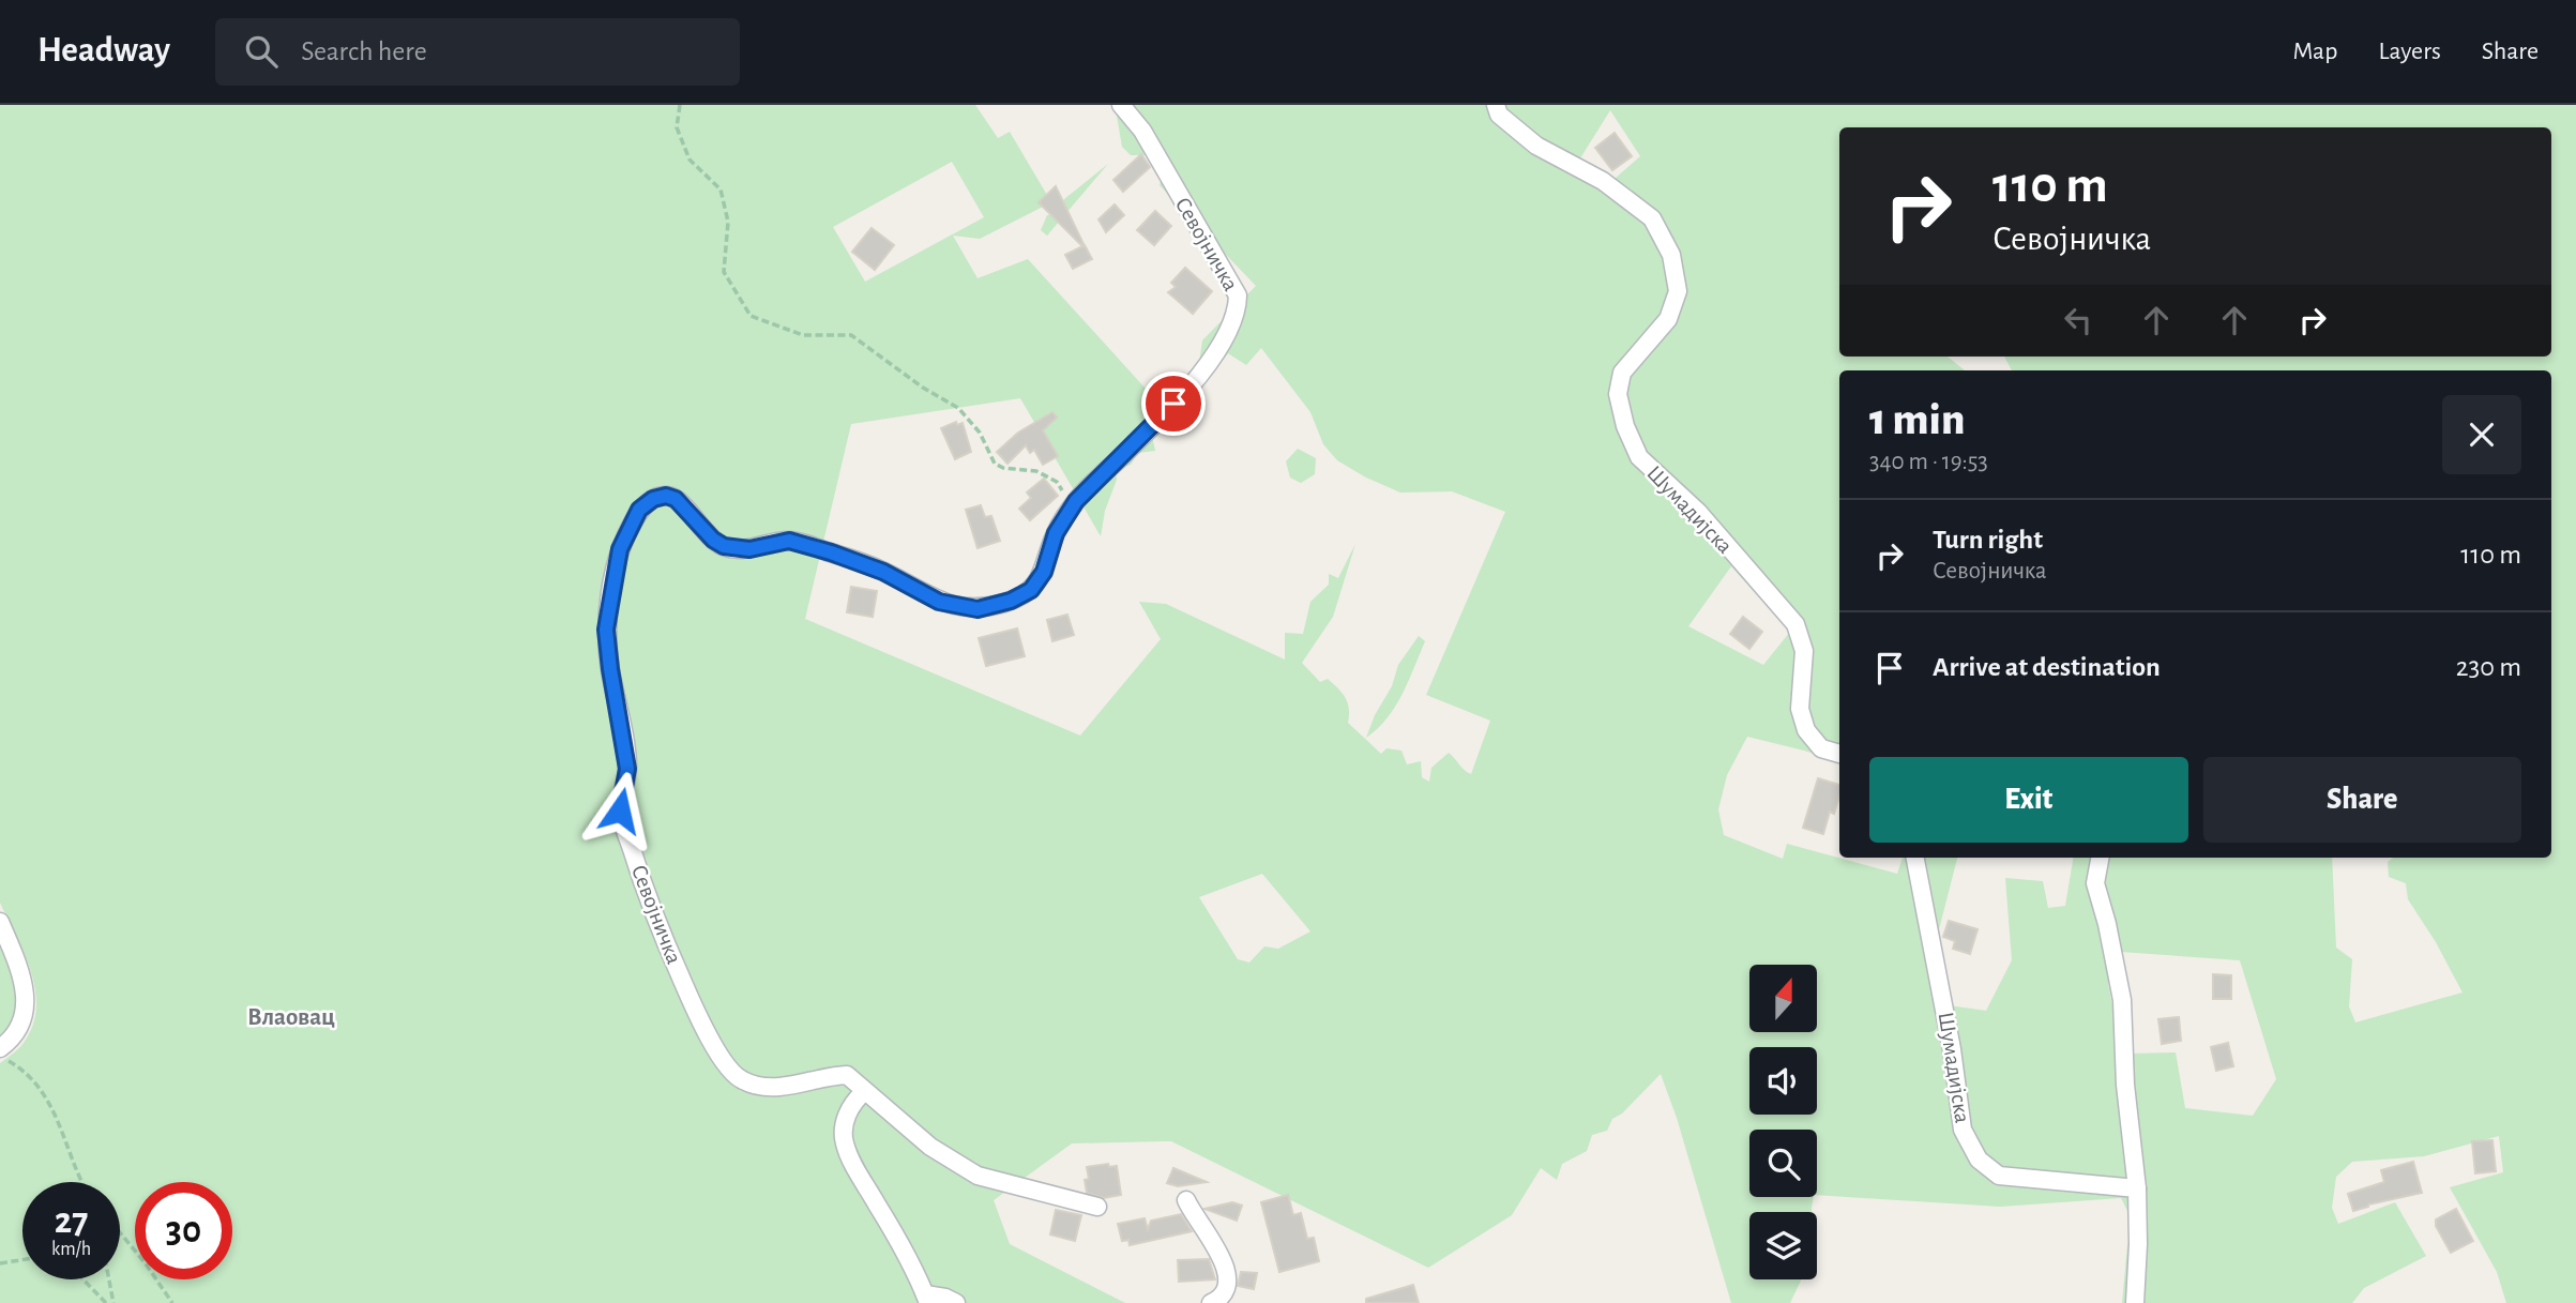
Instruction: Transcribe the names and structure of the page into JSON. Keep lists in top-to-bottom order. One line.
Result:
{"streets":{"street":["Севојничка","Шумадијска"]},"districts":["Влаовац"],"north":"top","page":{"header":"Headway","search":"Search here","nav":["Map","Layers","Share"],"turn":["110 m","Севојничка"],"heading":["1 min","340 m · 19:53"],"list":[{"name":"Turn right","note":"Севојничка","value":"110 m"},{"name":"Arrive at destination","value":"230 m"}],"buttons":["Exit","Share"],"speed":"27 km/h","limit":"30"}}
